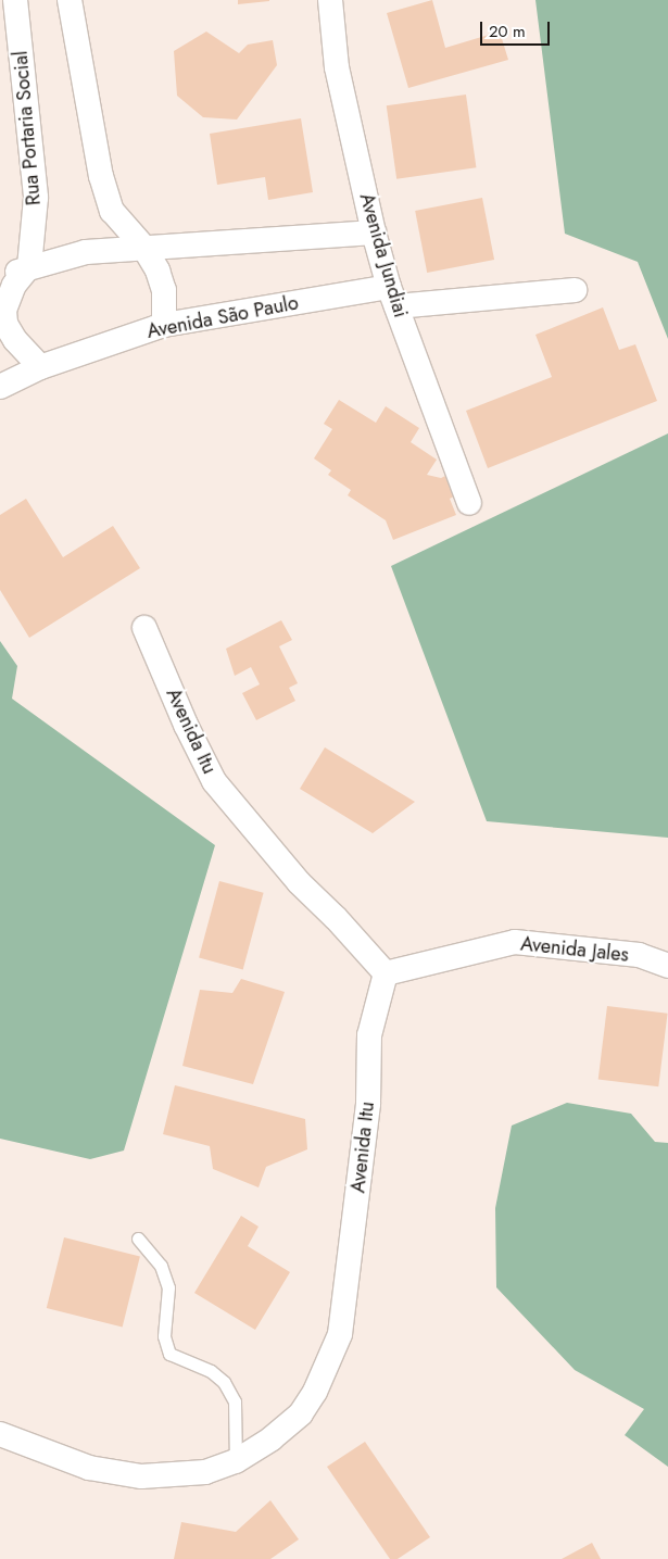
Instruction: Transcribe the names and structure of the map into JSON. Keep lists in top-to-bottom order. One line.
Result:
{"streets":{"street":["Rua Portaria Social","Avenida Jundiai","Avenida São Paulo","Avenida Itu","Avenida Jales"]},"crossings":[["Rua Portaria Social","Avenida São Paulo"],["Avenida Jundiai","Avenida São Paulo"],["Avenida Itu","Avenida Jales"]],"scale_bar":"20 m"}
